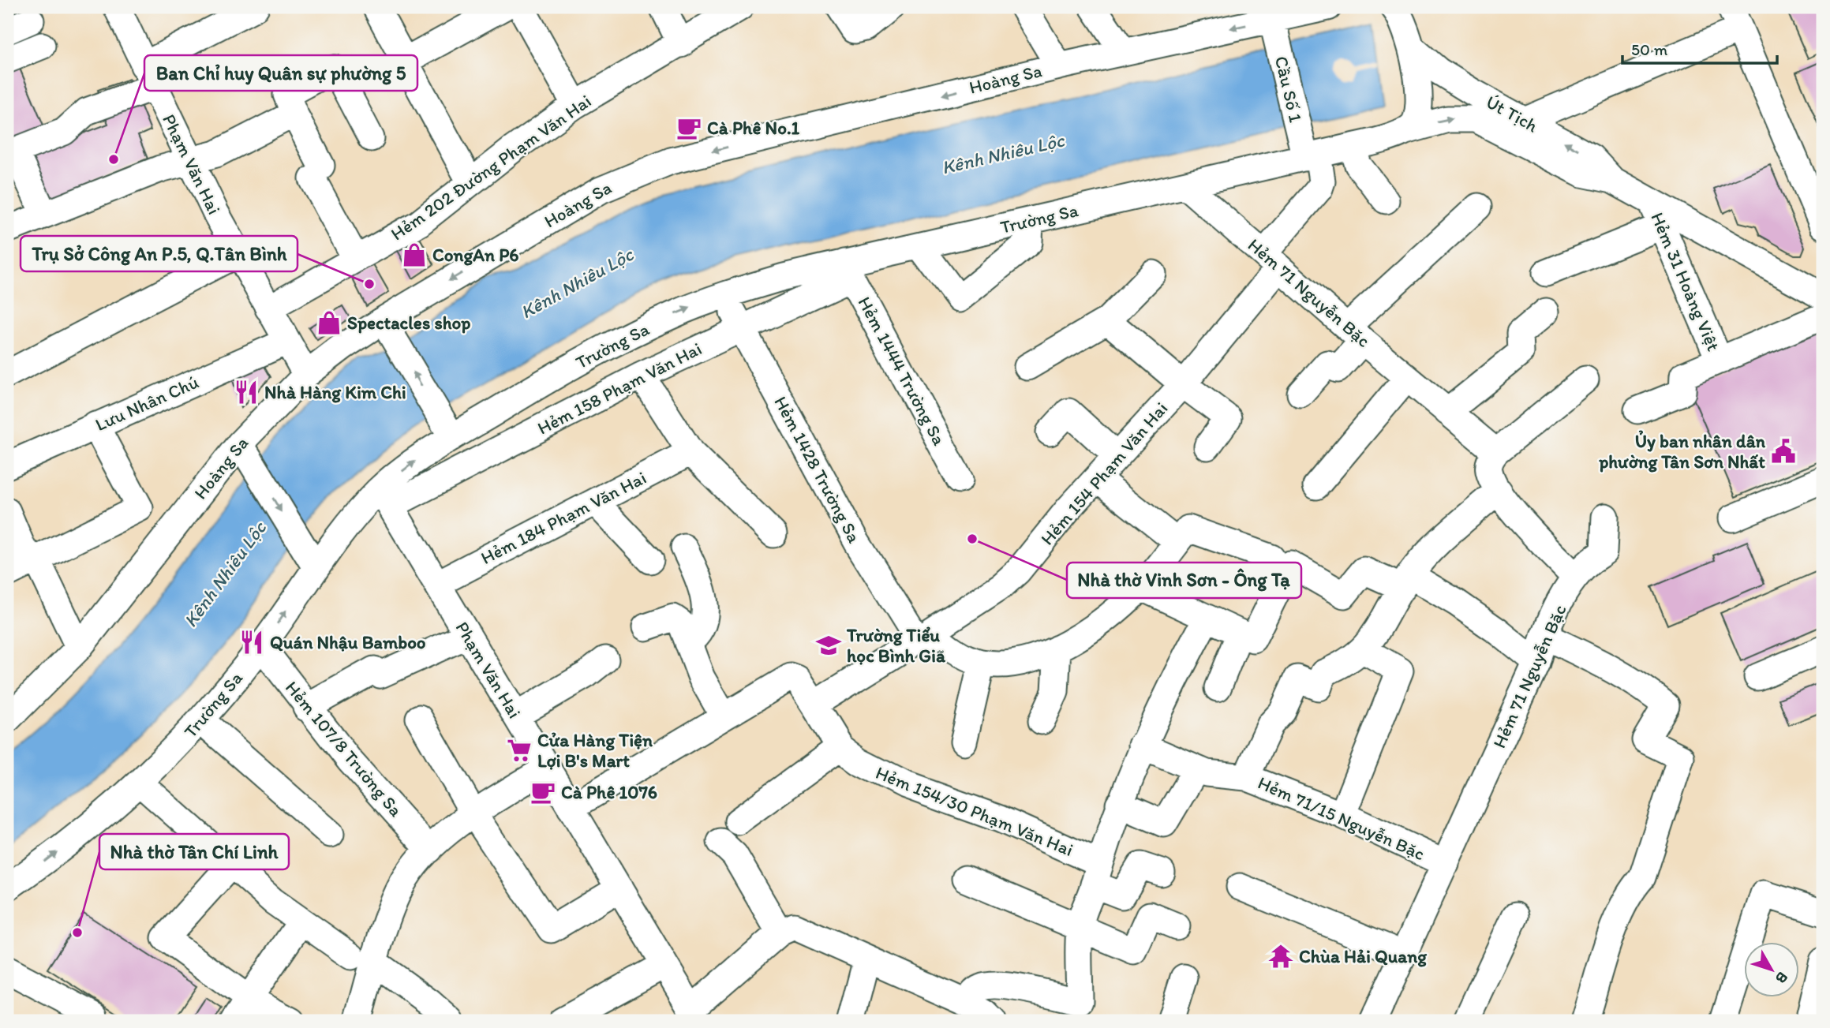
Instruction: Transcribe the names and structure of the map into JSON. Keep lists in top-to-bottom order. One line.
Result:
{"streets":{"street":["Hoàng Sa","Cầu Số 1","Út Tịch","Phạm Văn Hai","Hẻm 202 Đường Phạm Văn Hai","Trường Sa","Hẻm 31 Hoàng Việt","Hẻm 71 Nguyễn Bặc","Hẻm 1444 Trường Sa","Hẻm 158 Phạm Văn Hai","Lưu Nhân Chú","Hẻm 1428 Trường Sa","Hẻm 154 Phạm Văn Hai","Hẻm 184 Phạm Văn Hai","Hẻm 107/8 Trường Sa","Hẻm 154/30 Phạm Văn Hai","Hẻm 71/15 Nguyễn Bặc"]},"crossings":[["Hoàng Sa","Cầu Số 1"],["Hoàng Sa","Phạm Văn Hai"],["Cầu Số 1","Trường Sa"],["Cầu Số 1","Hẻm 71 Nguyễn Bặc"],["Cầu Số 1","Hẻm 154 Phạm Văn Hai"],["Út Tịch","Trường Sa"],["Út Tịch","Hẻm 31 Hoàng Việt"],["Phạm Văn Hai","Hẻm 202 Đường Phạm Văn Hai"],["Phạm Văn Hai","Trường Sa"],["Phạm Văn Hai","Hẻm 158 Phạm Văn Hai"],["Phạm Văn Hai","Lưu Nhân Chú"],["Phạm Văn Hai","Hẻm 184 Phạm Văn Hai"],["Trường Sa","Hẻm 71 Nguyễn Bặc"],["Trường Sa","Hẻm 1444 Trường Sa"],["Trường Sa","Hẻm 158 Phạm Văn Hai"],["Trường Sa","Hẻm 1428 Trường Sa"],["Trường Sa","Hẻm 107/8 Trường Sa"],["Hẻm 71 Nguyễn Bặc","Hẻm 154 Phạm Văn Hai"],["Hẻm 71 Nguyễn Bặc","Hẻm 71/15 Nguyễn Bặc"],["Hẻm 1444 Trường Sa","Hẻm 158 Phạm Văn Hai"],["Hẻm 158 Phạm Văn Hai","Hẻm 1428 Trường Sa"],["Hẻm 1428 Trường Sa","Hẻm 154 Phạm Văn Hai"],["Hẻm 154 Phạm Văn Hai","Hẻm 154/30 Phạm Văn Hai"]],"one_way":["Hoàng Sa","Trường Sa"],"water":["Kênh Nhiêu Lộc"],"places":{"cafe":["Cà Phê No.1","Cà Phê 1076"],"other":["Ban Chỉ huy Quân sự phường 5","Trụ Sở Công An P.5, Q.Tân Bình","Nhà thờ Vinh Sơn - Ông Tạ","Nhà thờ Tân Chí Linh"],"shop":["CongAn P6","Spectacles shop"],"restaurant":["Nhà Hàng Kim Chi","Quán Nhậu Bamboo"],"public building":["Ủy ban nhân dân phường Tân Sơn Nhất"],"school or university":["Trường Tiểu học Bình Giã"],"supermarket":["Cửa Hàng Tiện Lợi B's Mart"],"temple":["Chùa Hải Quang"]},"scale_bar":"50 m","north":"bottom right"}
